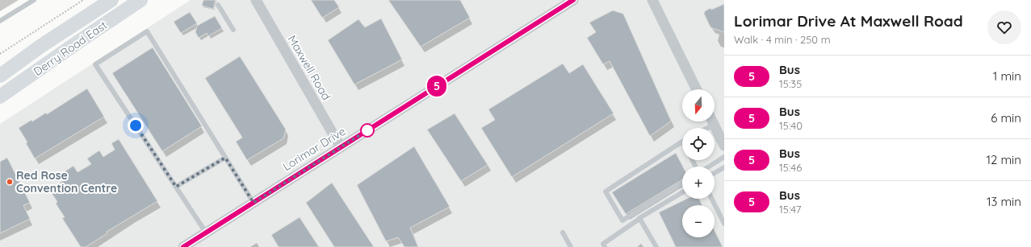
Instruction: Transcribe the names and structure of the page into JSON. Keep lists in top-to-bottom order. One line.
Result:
{"streets":{"main road":["Derry Road East"],"street":["Maxwell Road","Lorimar Drive"]},"crossings":[["Maxwell Road","Lorimar Drive"]],"places":["Red Rose Convention Centre"],"lines":["bus line 5"],"north":"bottom","page":{"on_map":"5","heading":["Lorimar Drive At Maxwell Road","Walk · 4 min · 250 m"],"list":[{"mark":"5","name":"Bus","note":"15:35","value":"1 min"},{"mark":"5","name":"Bus","note":"15:40","value":"6 min"},{"mark":"5","name":"Bus","note":"15:46","value":"12 min"},{"mark":"5","name":"Bus","note":"15:47","value":"13 min"}],"map_buttons":["+","−"]}}
